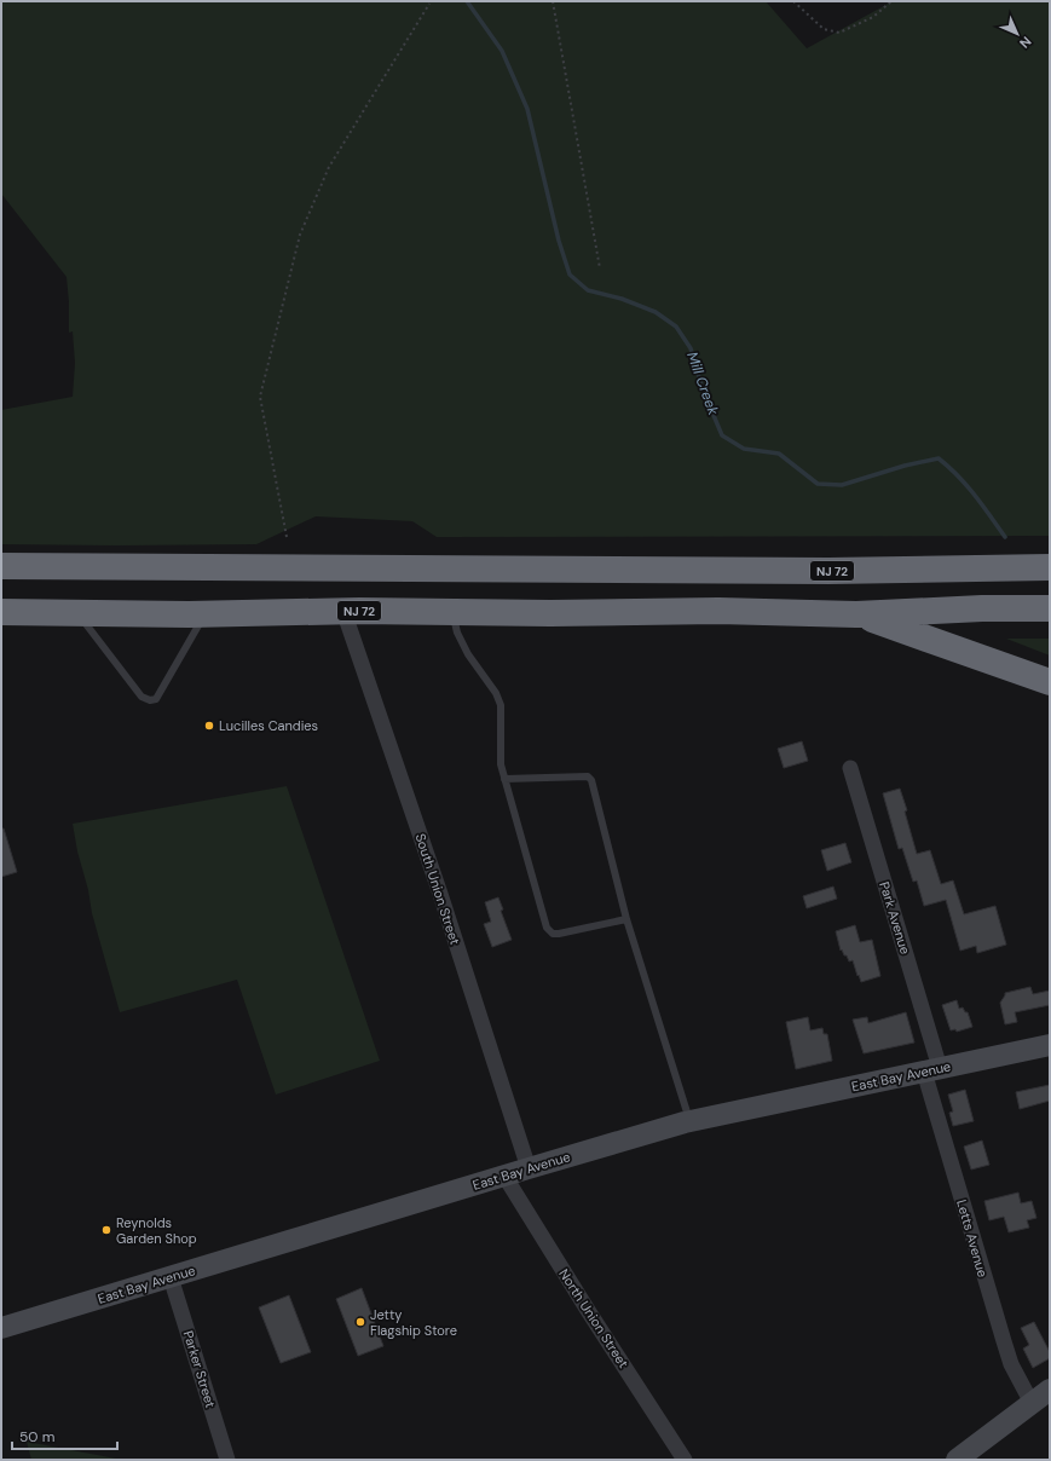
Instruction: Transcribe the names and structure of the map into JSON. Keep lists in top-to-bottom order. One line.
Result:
{"streets":{"highway":["NJ 72"],"street":["South Union Street","Park Avenue","East Bay Avenue","Letts Avenue","North Union Street","Parker Street"]},"crossings":[["NJ 72","South Union Street"],["South Union Street","East Bay Avenue"],["Park Avenue","East Bay Avenue"],["Park Avenue","Letts Avenue"],["East Bay Avenue","Letts Avenue"],["East Bay Avenue","North Union Street"],["East Bay Avenue","Parker Street"]],"water":["Mill Creek"],"places":["Lucilles Candies","Reynolds Garden Shop","Jetty Flagship Store"],"scale_bar":"50 m","north":"bottom right"}
